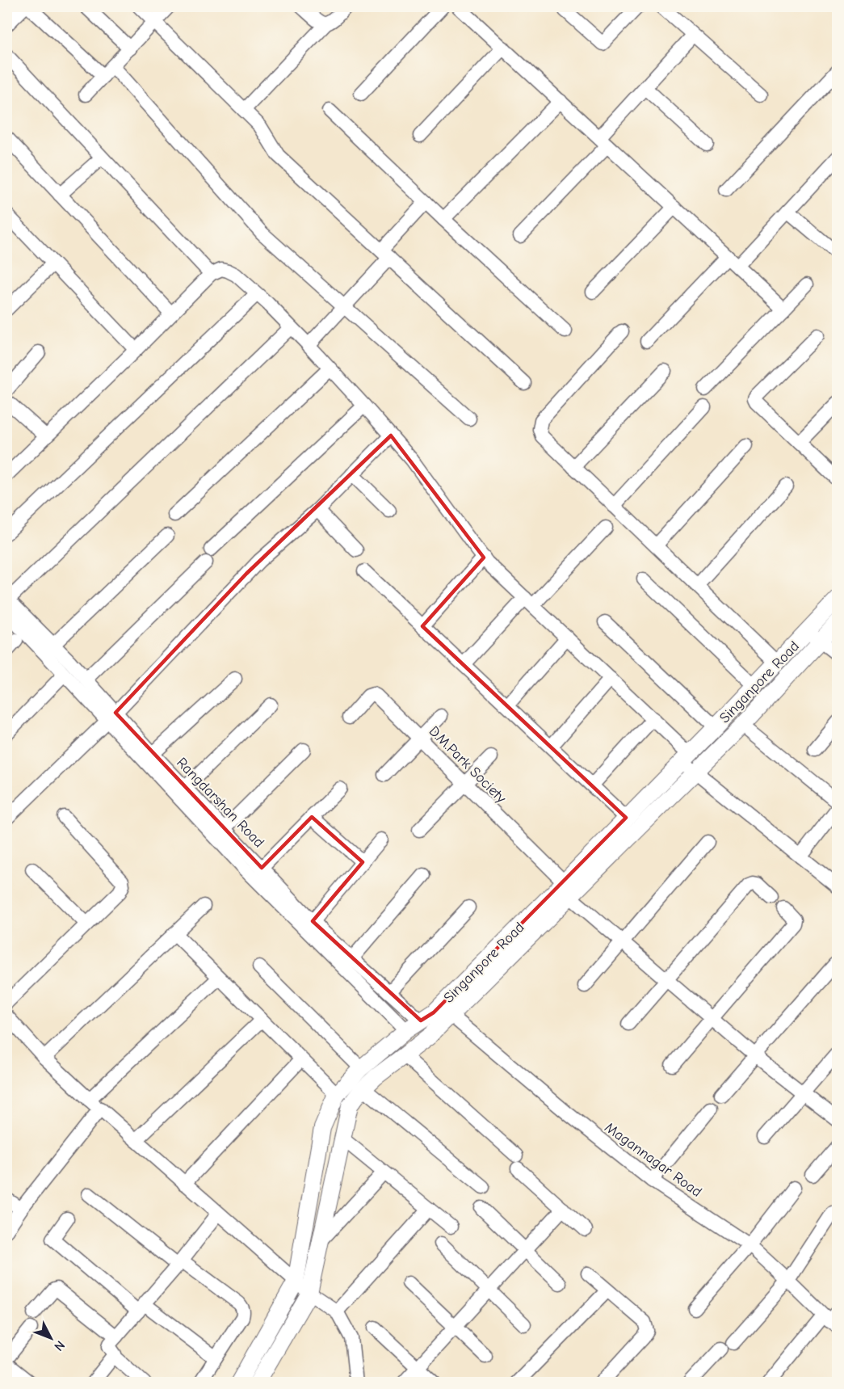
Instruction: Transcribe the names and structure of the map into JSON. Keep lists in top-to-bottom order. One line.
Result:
{"streets":{"main road":["Singanpore Road"],"street":["D.M.Park Society","Rangdarshan Road","Magannagar Road"]},"crossings":[["Singanpore Road","D.M.Park Society"],["Singanpore Road","Rangdarshan Road"],["Singanpore Road","Magannagar Road"]],"north":"bottom right"}
